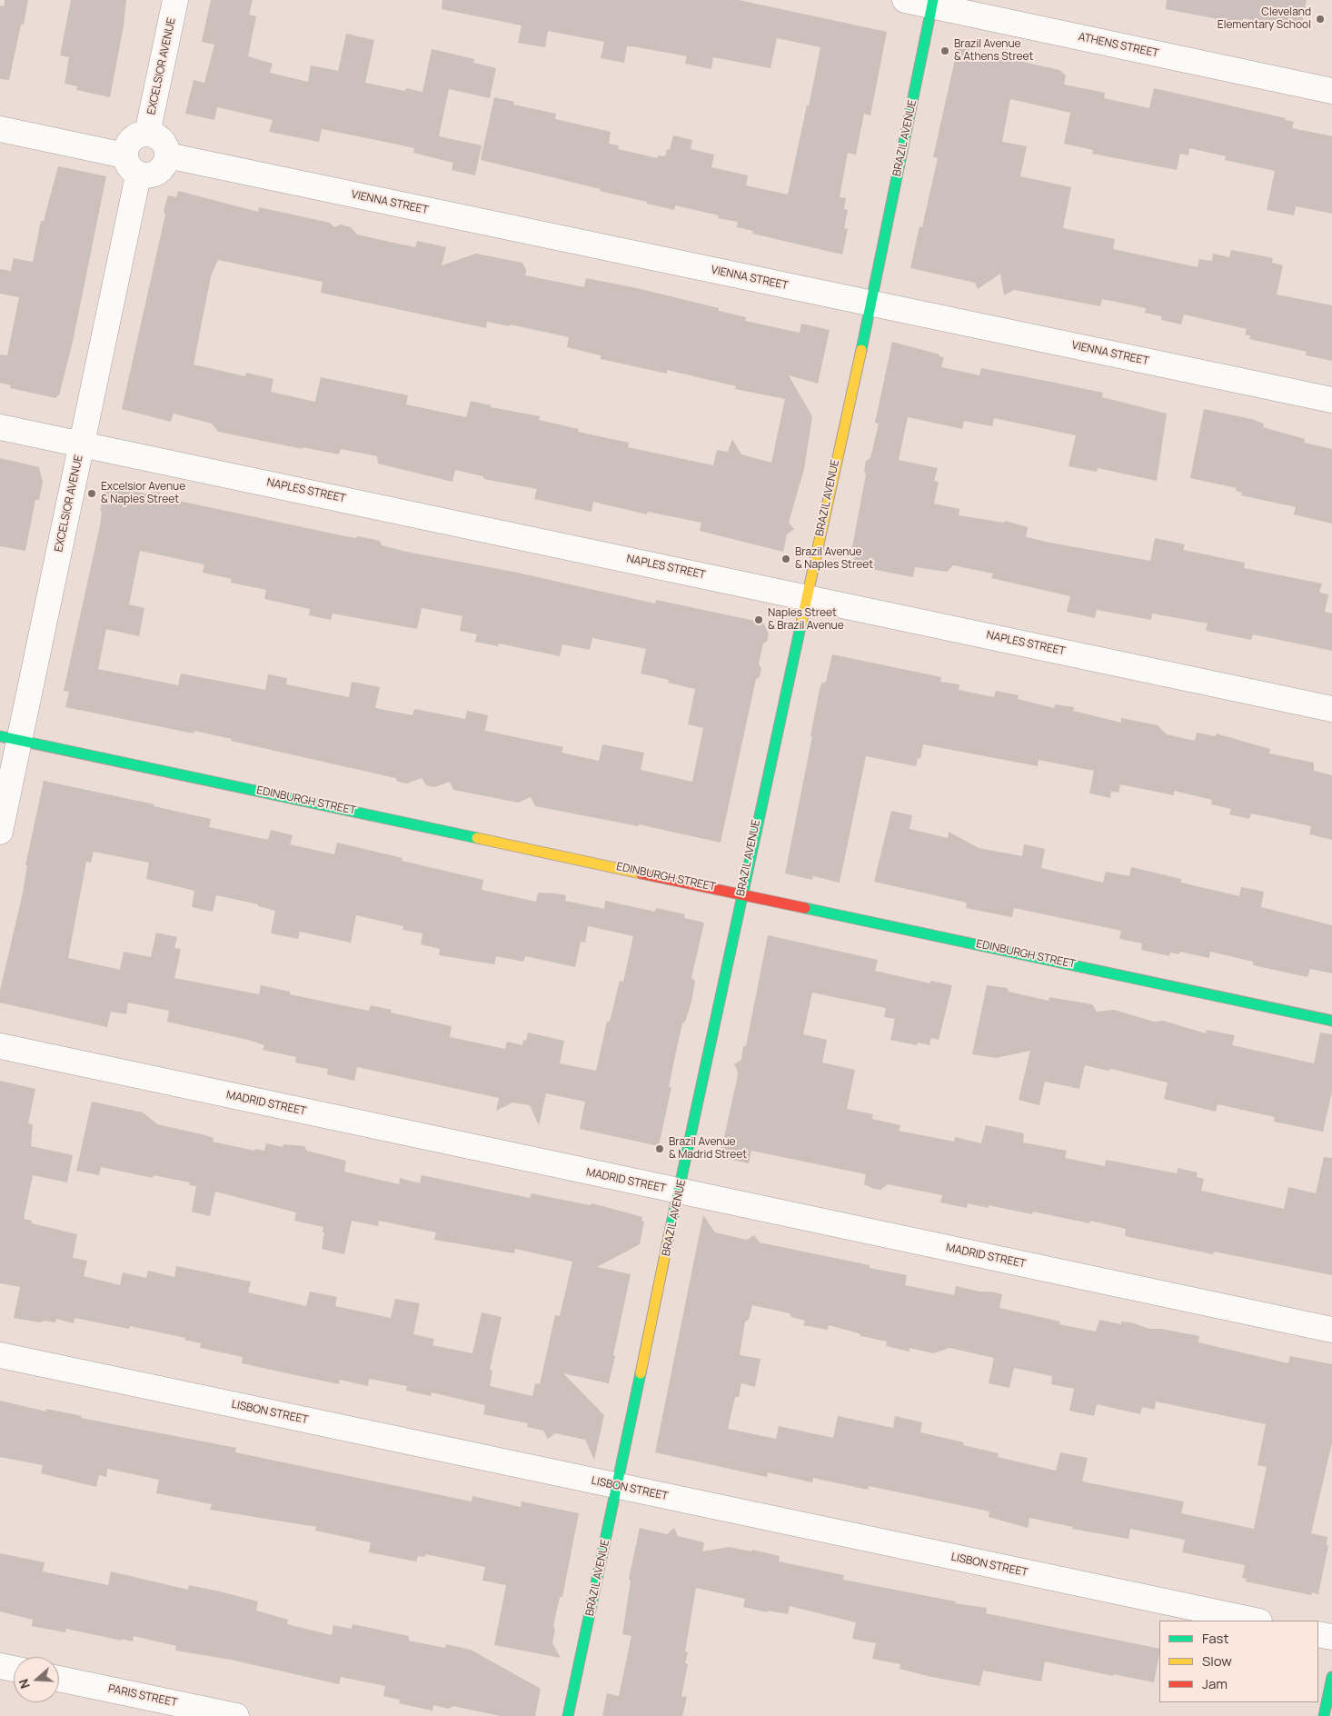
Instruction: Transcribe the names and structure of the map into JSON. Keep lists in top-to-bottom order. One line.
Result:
{"streets":{"street":["ATHENS STREET","EXCELSIOR AVENUE","BRAZIL AVENUE","VIENNA STREET","NAPLES STREET","EDINBURGH STREET","MADRID STREET","LISBON STREET","PARIS STREET"]},"crossings":[["ATHENS STREET","BRAZIL AVENUE"],["EXCELSIOR AVENUE","VIENNA STREET"],["EXCELSIOR AVENUE","NAPLES STREET"],["EXCELSIOR AVENUE","EDINBURGH STREET"],["BRAZIL AVENUE","VIENNA STREET"],["BRAZIL AVENUE","NAPLES STREET"],["BRAZIL AVENUE","EDINBURGH STREET"],["BRAZIL AVENUE","MADRID STREET"],["BRAZIL AVENUE","LISBON STREET"]],"places":["Cleveland Elementary School","Brazil Avenue & Athens Street","Excelsior Avenue & Naples Street","Brazil Avenue & Naples Street","Naples Street & Brazil Avenue","Brazil Avenue & Madrid Street"],"legend":["Fast","Slow","Jam"],"north":"left"}
